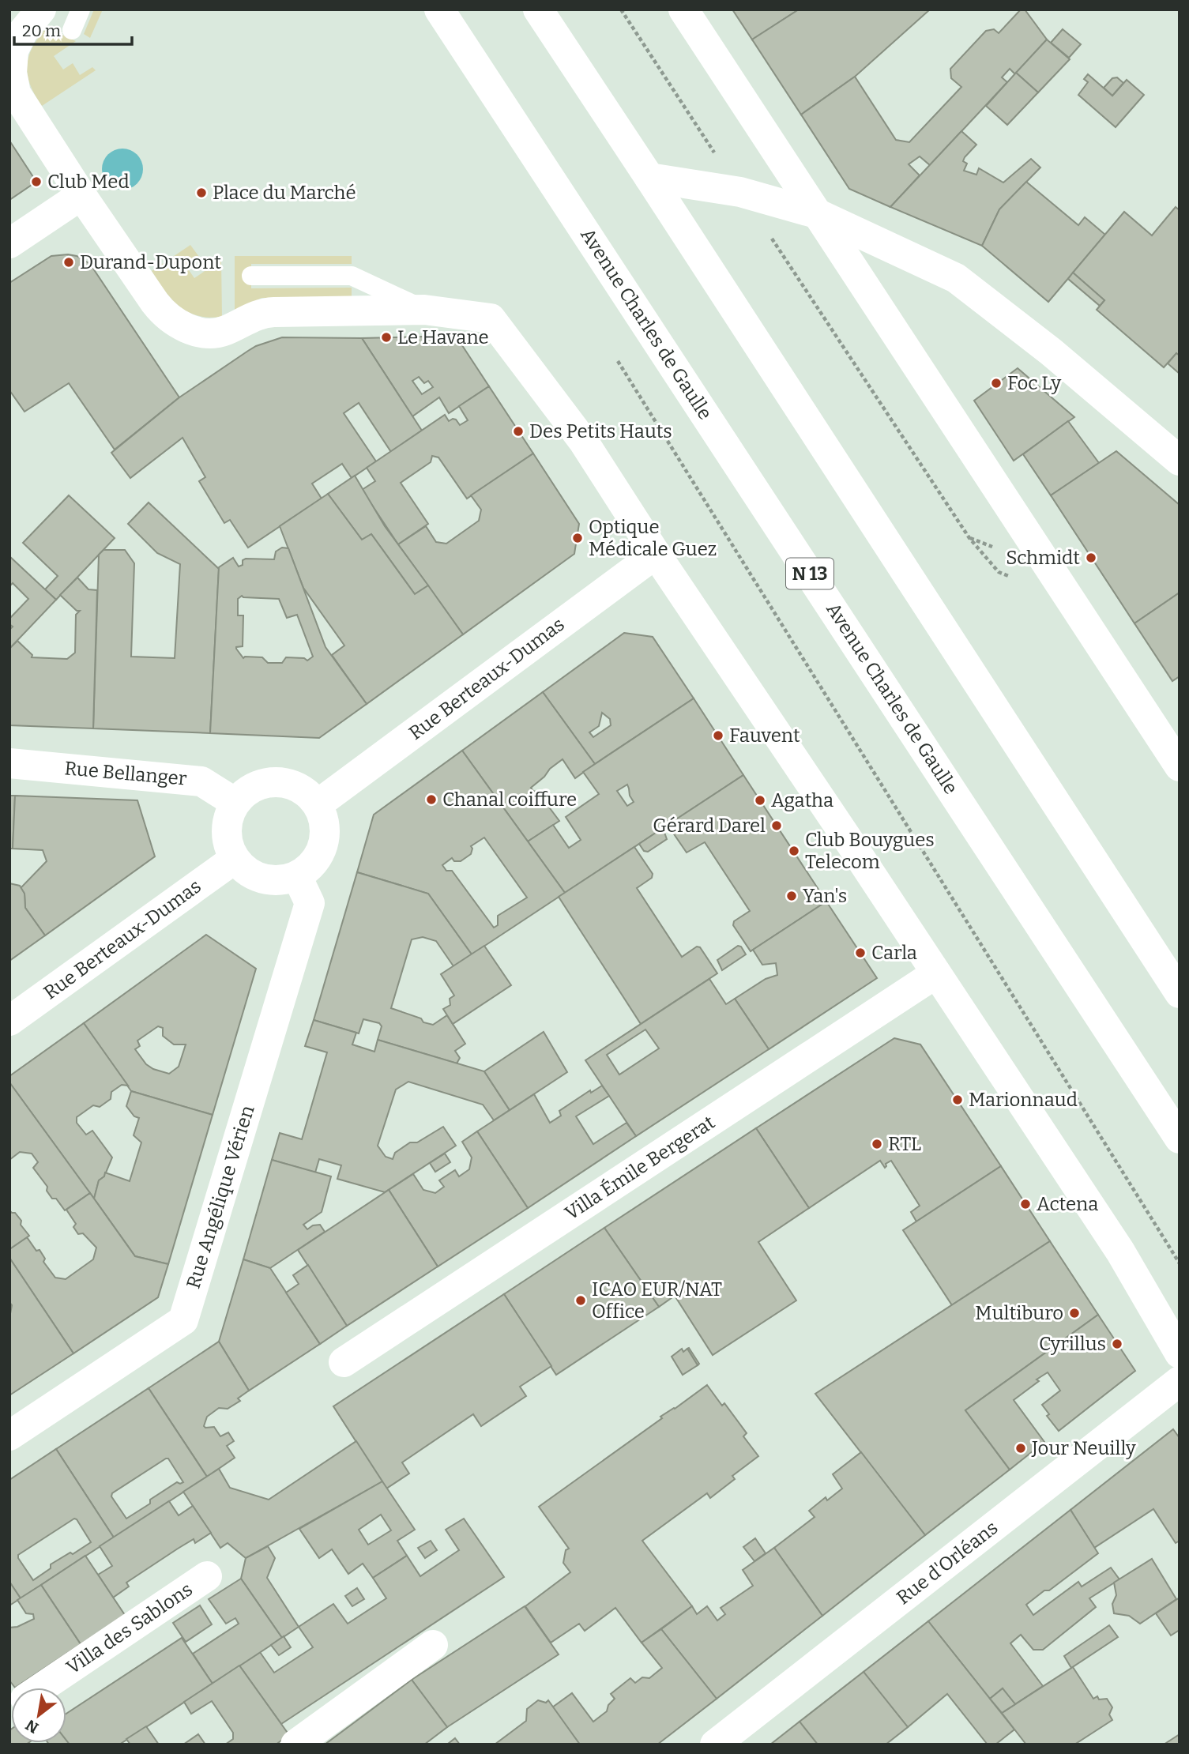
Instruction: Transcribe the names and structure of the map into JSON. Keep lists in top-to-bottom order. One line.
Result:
{"streets":{"street":["Avenue Charles de Gaulle","N 13","Rue Berteaux-Dumas","Rue Bellanger","Villa Émile Bergerat","Rue Angélique Vérien","Rue d'Orléans","Villa des Sablons"]},"crossings":[["Rue Berteaux-Dumas","Rue Bellanger"],["Rue Berteaux-Dumas","Rue Angélique Vérien"],["Rue Bellanger","Rue Angélique Vérien"]],"places":["Club Med","Place du Marché","Durand-Dupont","Le Havane","Foc Ly","Des Petits Hauts","Optique Médicale Guez","Schmidt","Fauvent","Chanal coiffure","Agatha","Gérard Darel","Club Bouygues Telecom","Yan's","Carla","Marionnaud","RTL","Actena","ICAO EUR/NAT Office","Multiburo","Cyrillus","Jour Neuilly"],"scale_bar":"20 m","north":"bottom left"}
